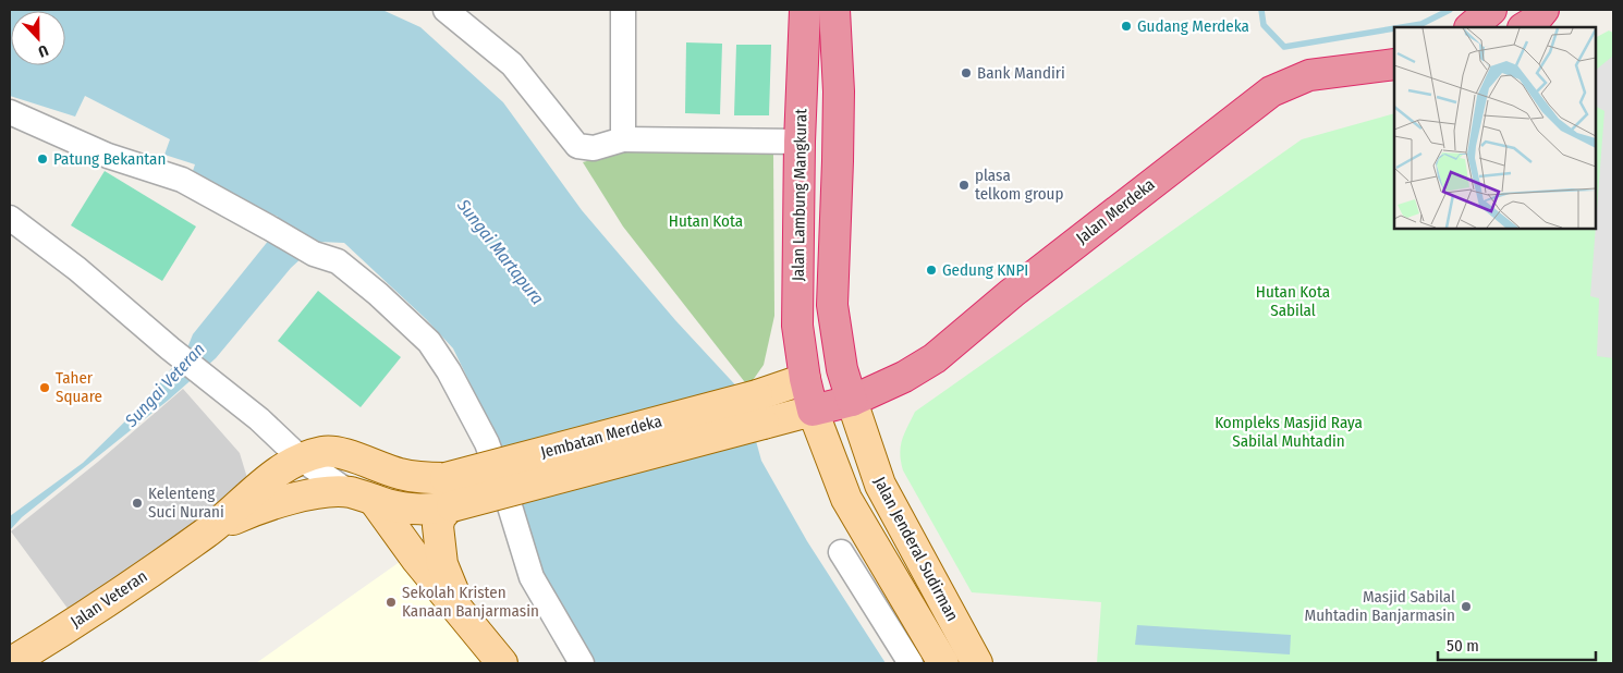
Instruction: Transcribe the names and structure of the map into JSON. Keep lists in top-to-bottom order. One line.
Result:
{"streets":{"highway":["Jalan Lambung Mangkurat","Jalan Merdeka"],"main road":["Jembatan Merdeka","Jalan Jenderal Sudirman","Jalan Veteran"]},"crossings":[["Jalan Lambung Mangkurat","Jalan Merdeka"],["Jalan Lambung Mangkurat","Jalan Jenderal Sudirman"],["Jalan Merdeka","Jalan Jenderal Sudirman"]],"water":["Sungai Martapura","Sungai Veteran"],"parks":["Hutan Kota","Hutan Kota Sabilal","Kompleks Masjid Raya Sabilal Muhtadin"],"places":["Gudang Merdeka","Bank Mandiri","Patung Bekantan","plasa telkom group","Gedung KNPI","Taher Square","Kelenteng Suci Nurani","Sekolah Kristen Kanaan Banjarmasin","Masjid Sabilal Muhtadin Banjarmasin"],"scale_bar":"50 m","north":"bottom"}
